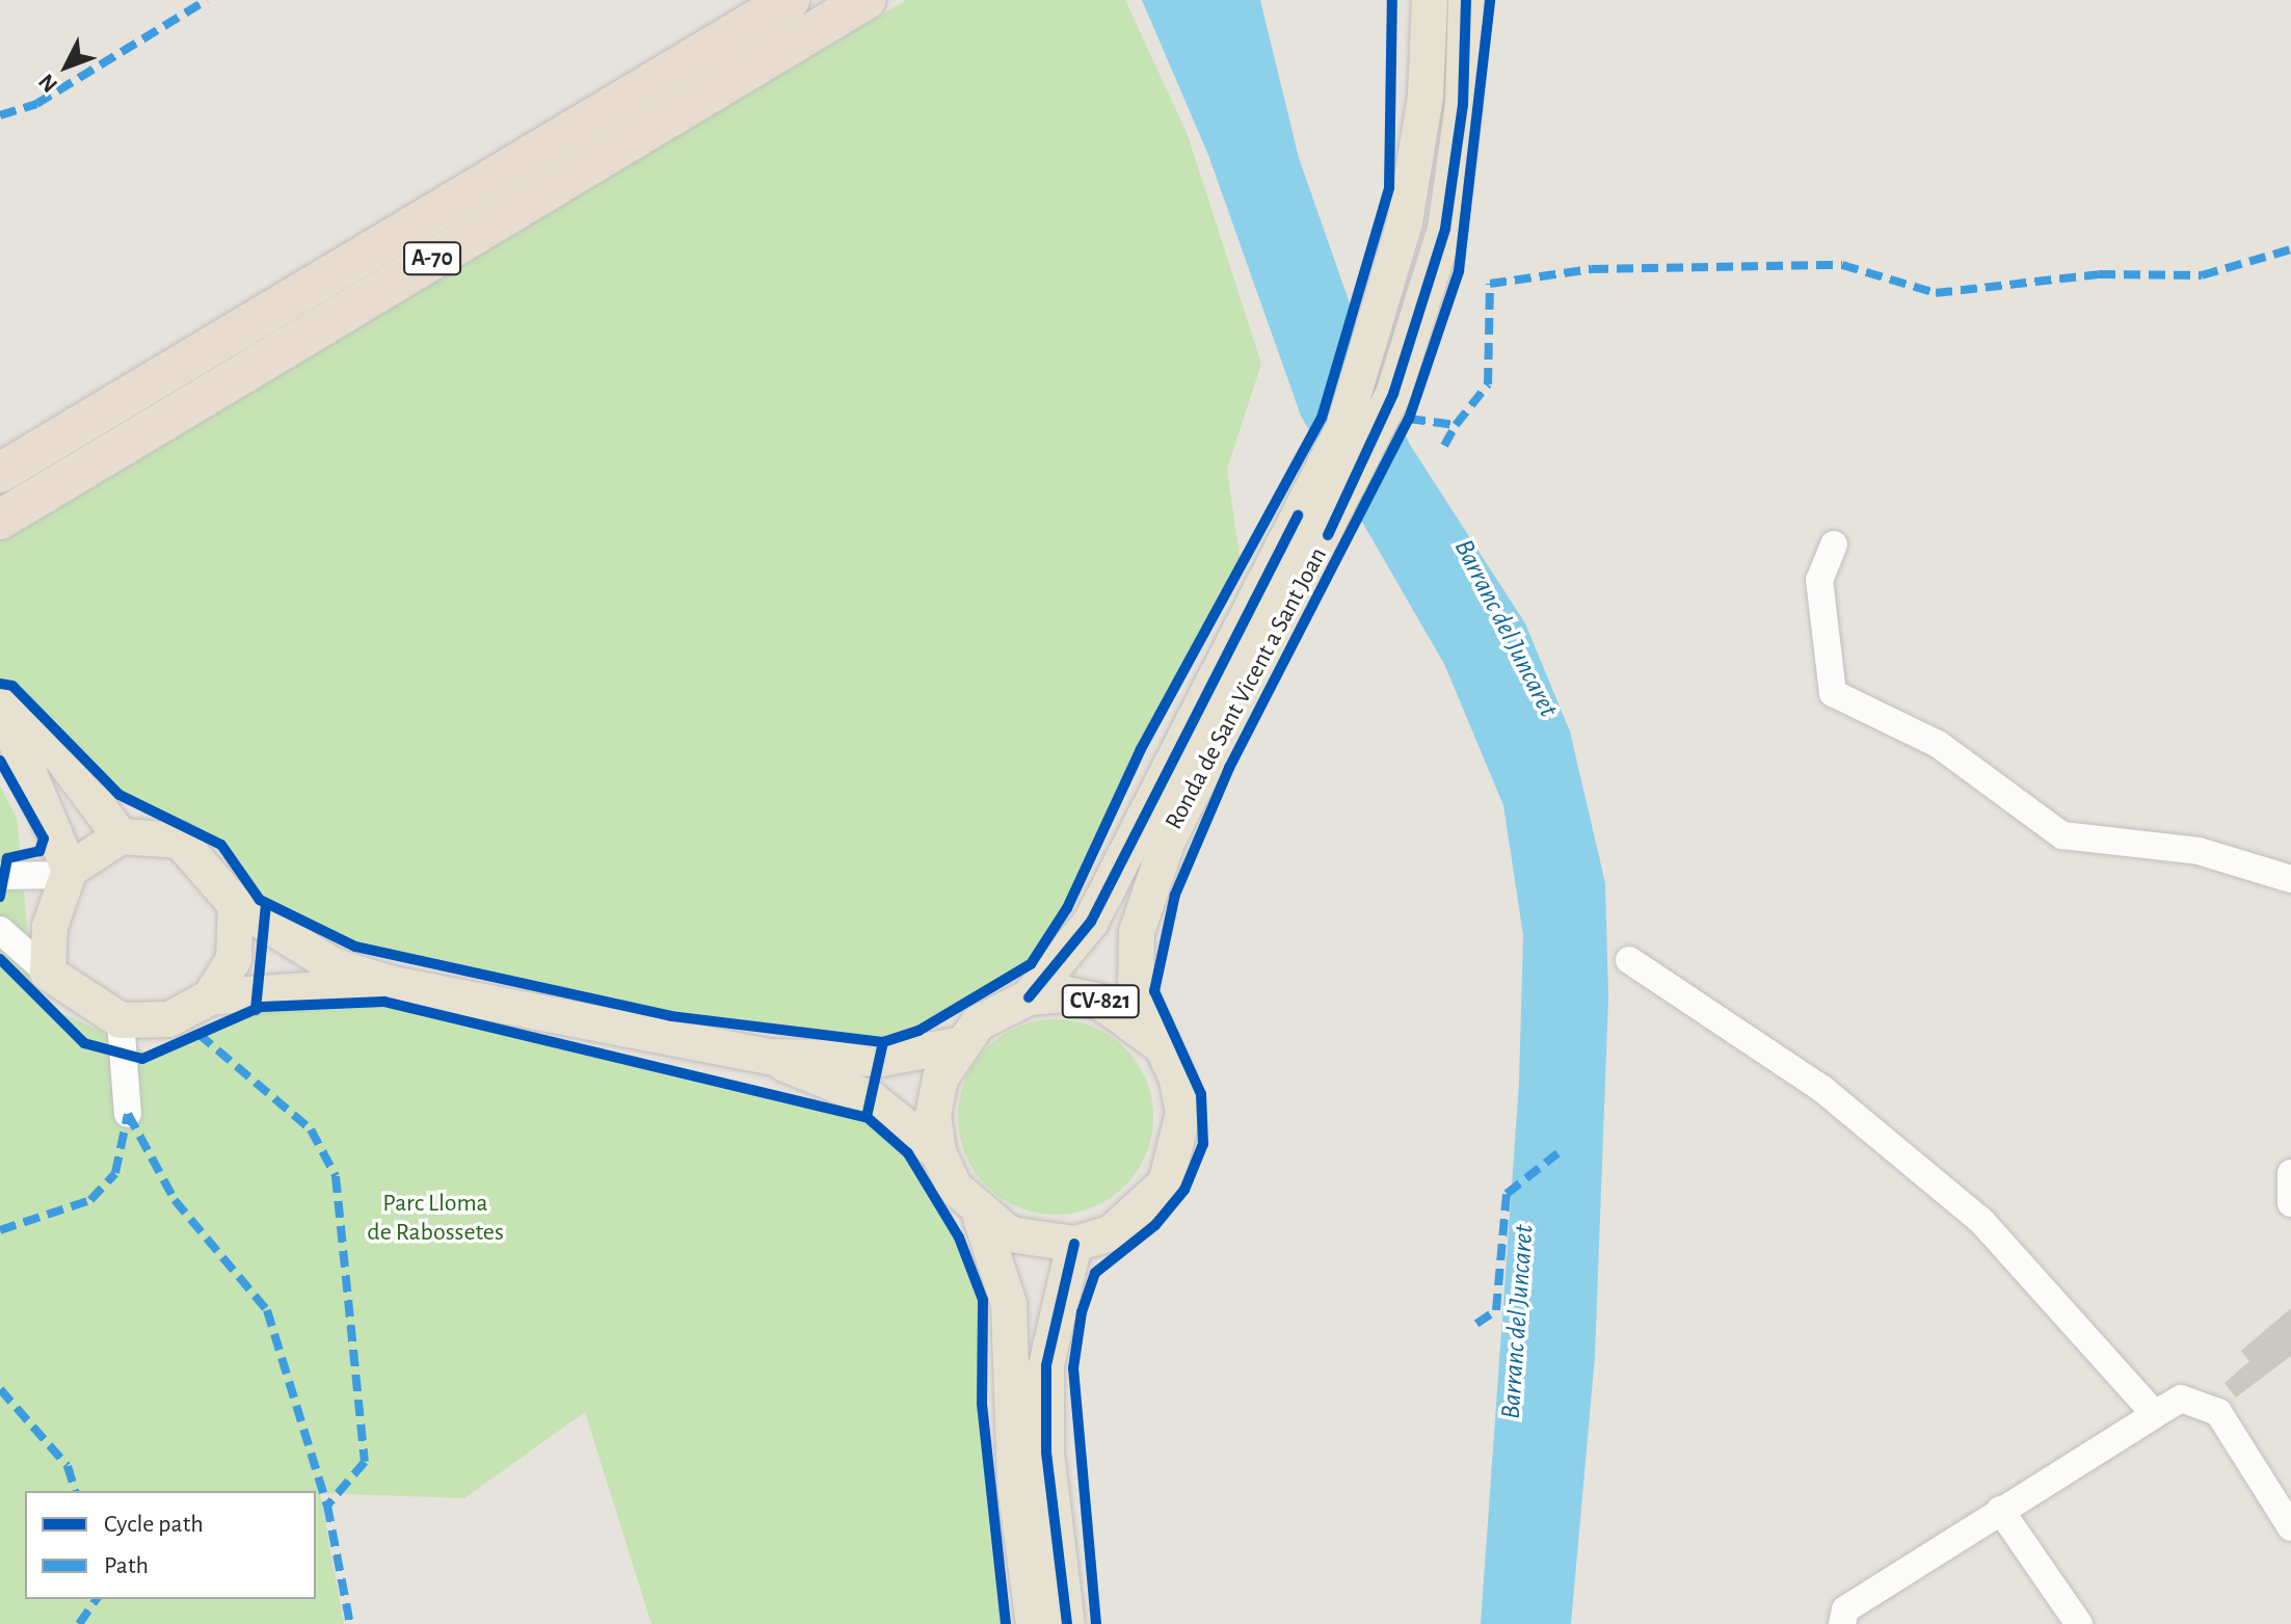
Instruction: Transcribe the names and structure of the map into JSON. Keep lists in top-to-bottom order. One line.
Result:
{"streets":{"highway":["A-70"],"main road":["Ronda de Sant Vicent a Sant Joan","CV-821"]},"crossings":[["Ronda de Sant Vicent a Sant Joan","CV-821"]],"water":["Barranc del Juncaret"],"parks":["Parc Lloma de Rabossetes"],"legend":["Cycle path","Path"],"north":"bottom left"}
